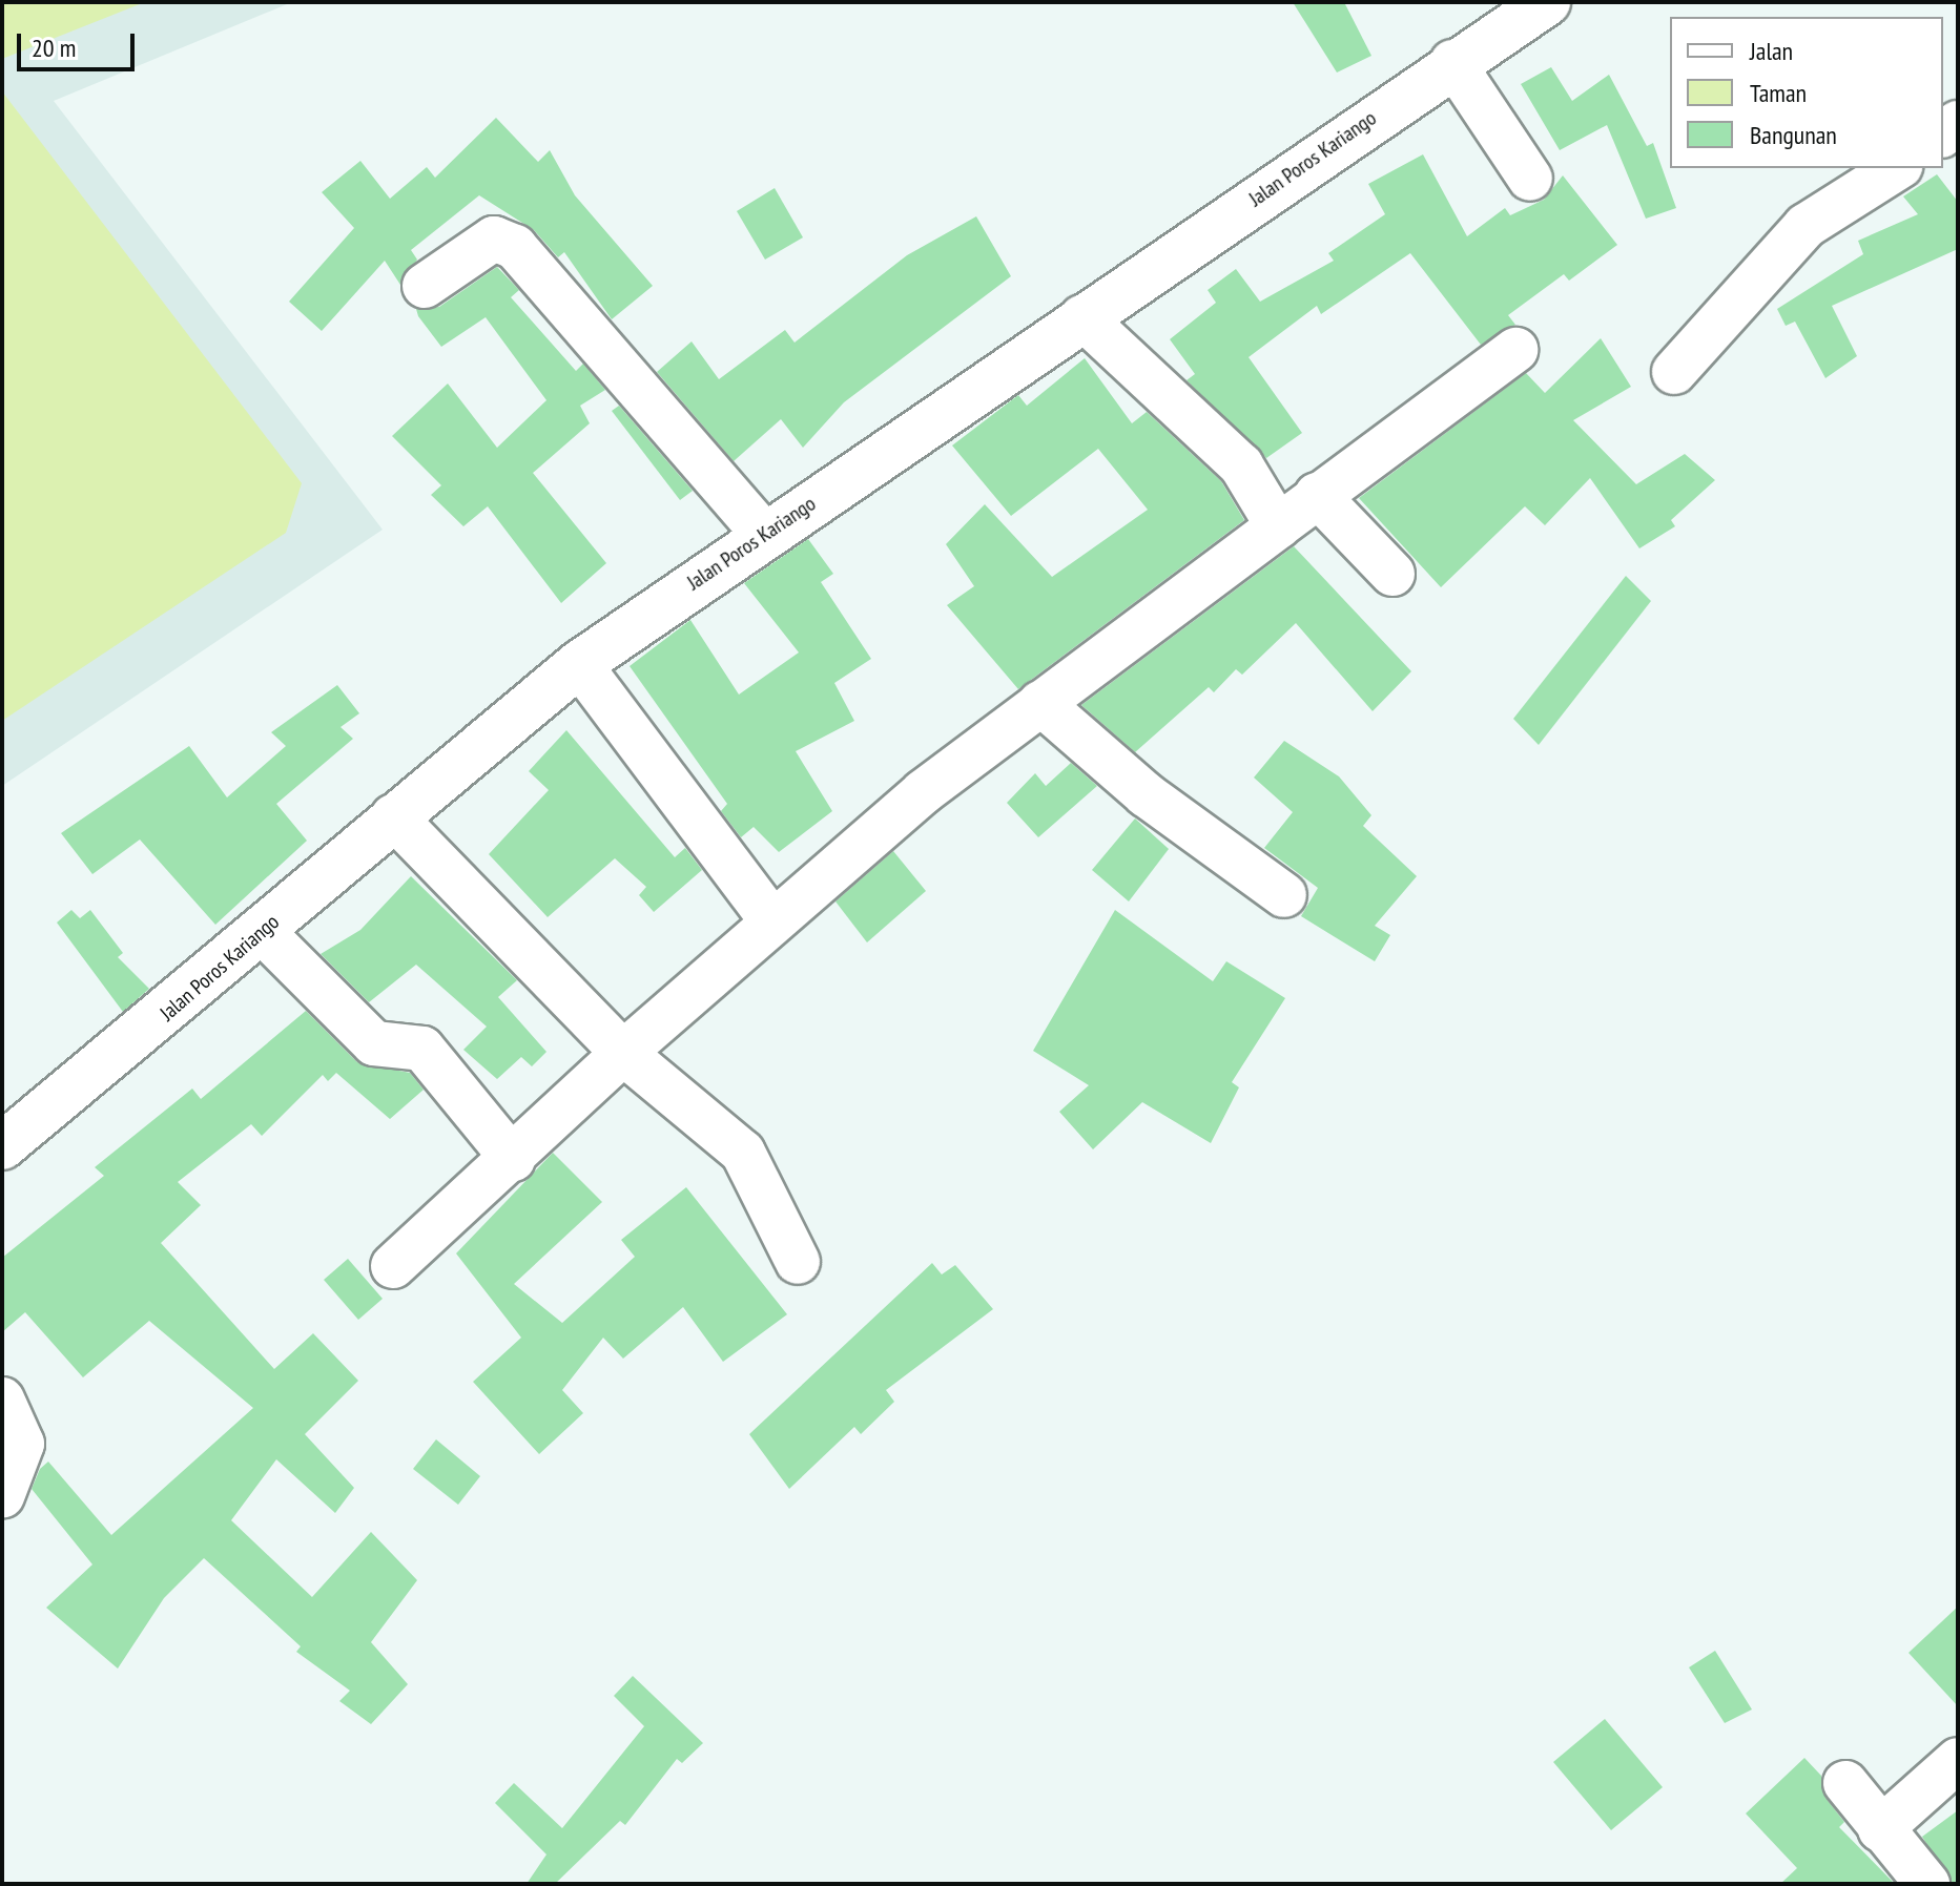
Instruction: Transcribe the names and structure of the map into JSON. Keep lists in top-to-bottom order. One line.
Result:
{"streets":{"main road":["Jalan Poros Kariango"]},"legend":["Jalan","Taman","Bangunan"],"scale_bar":"20 m"}
